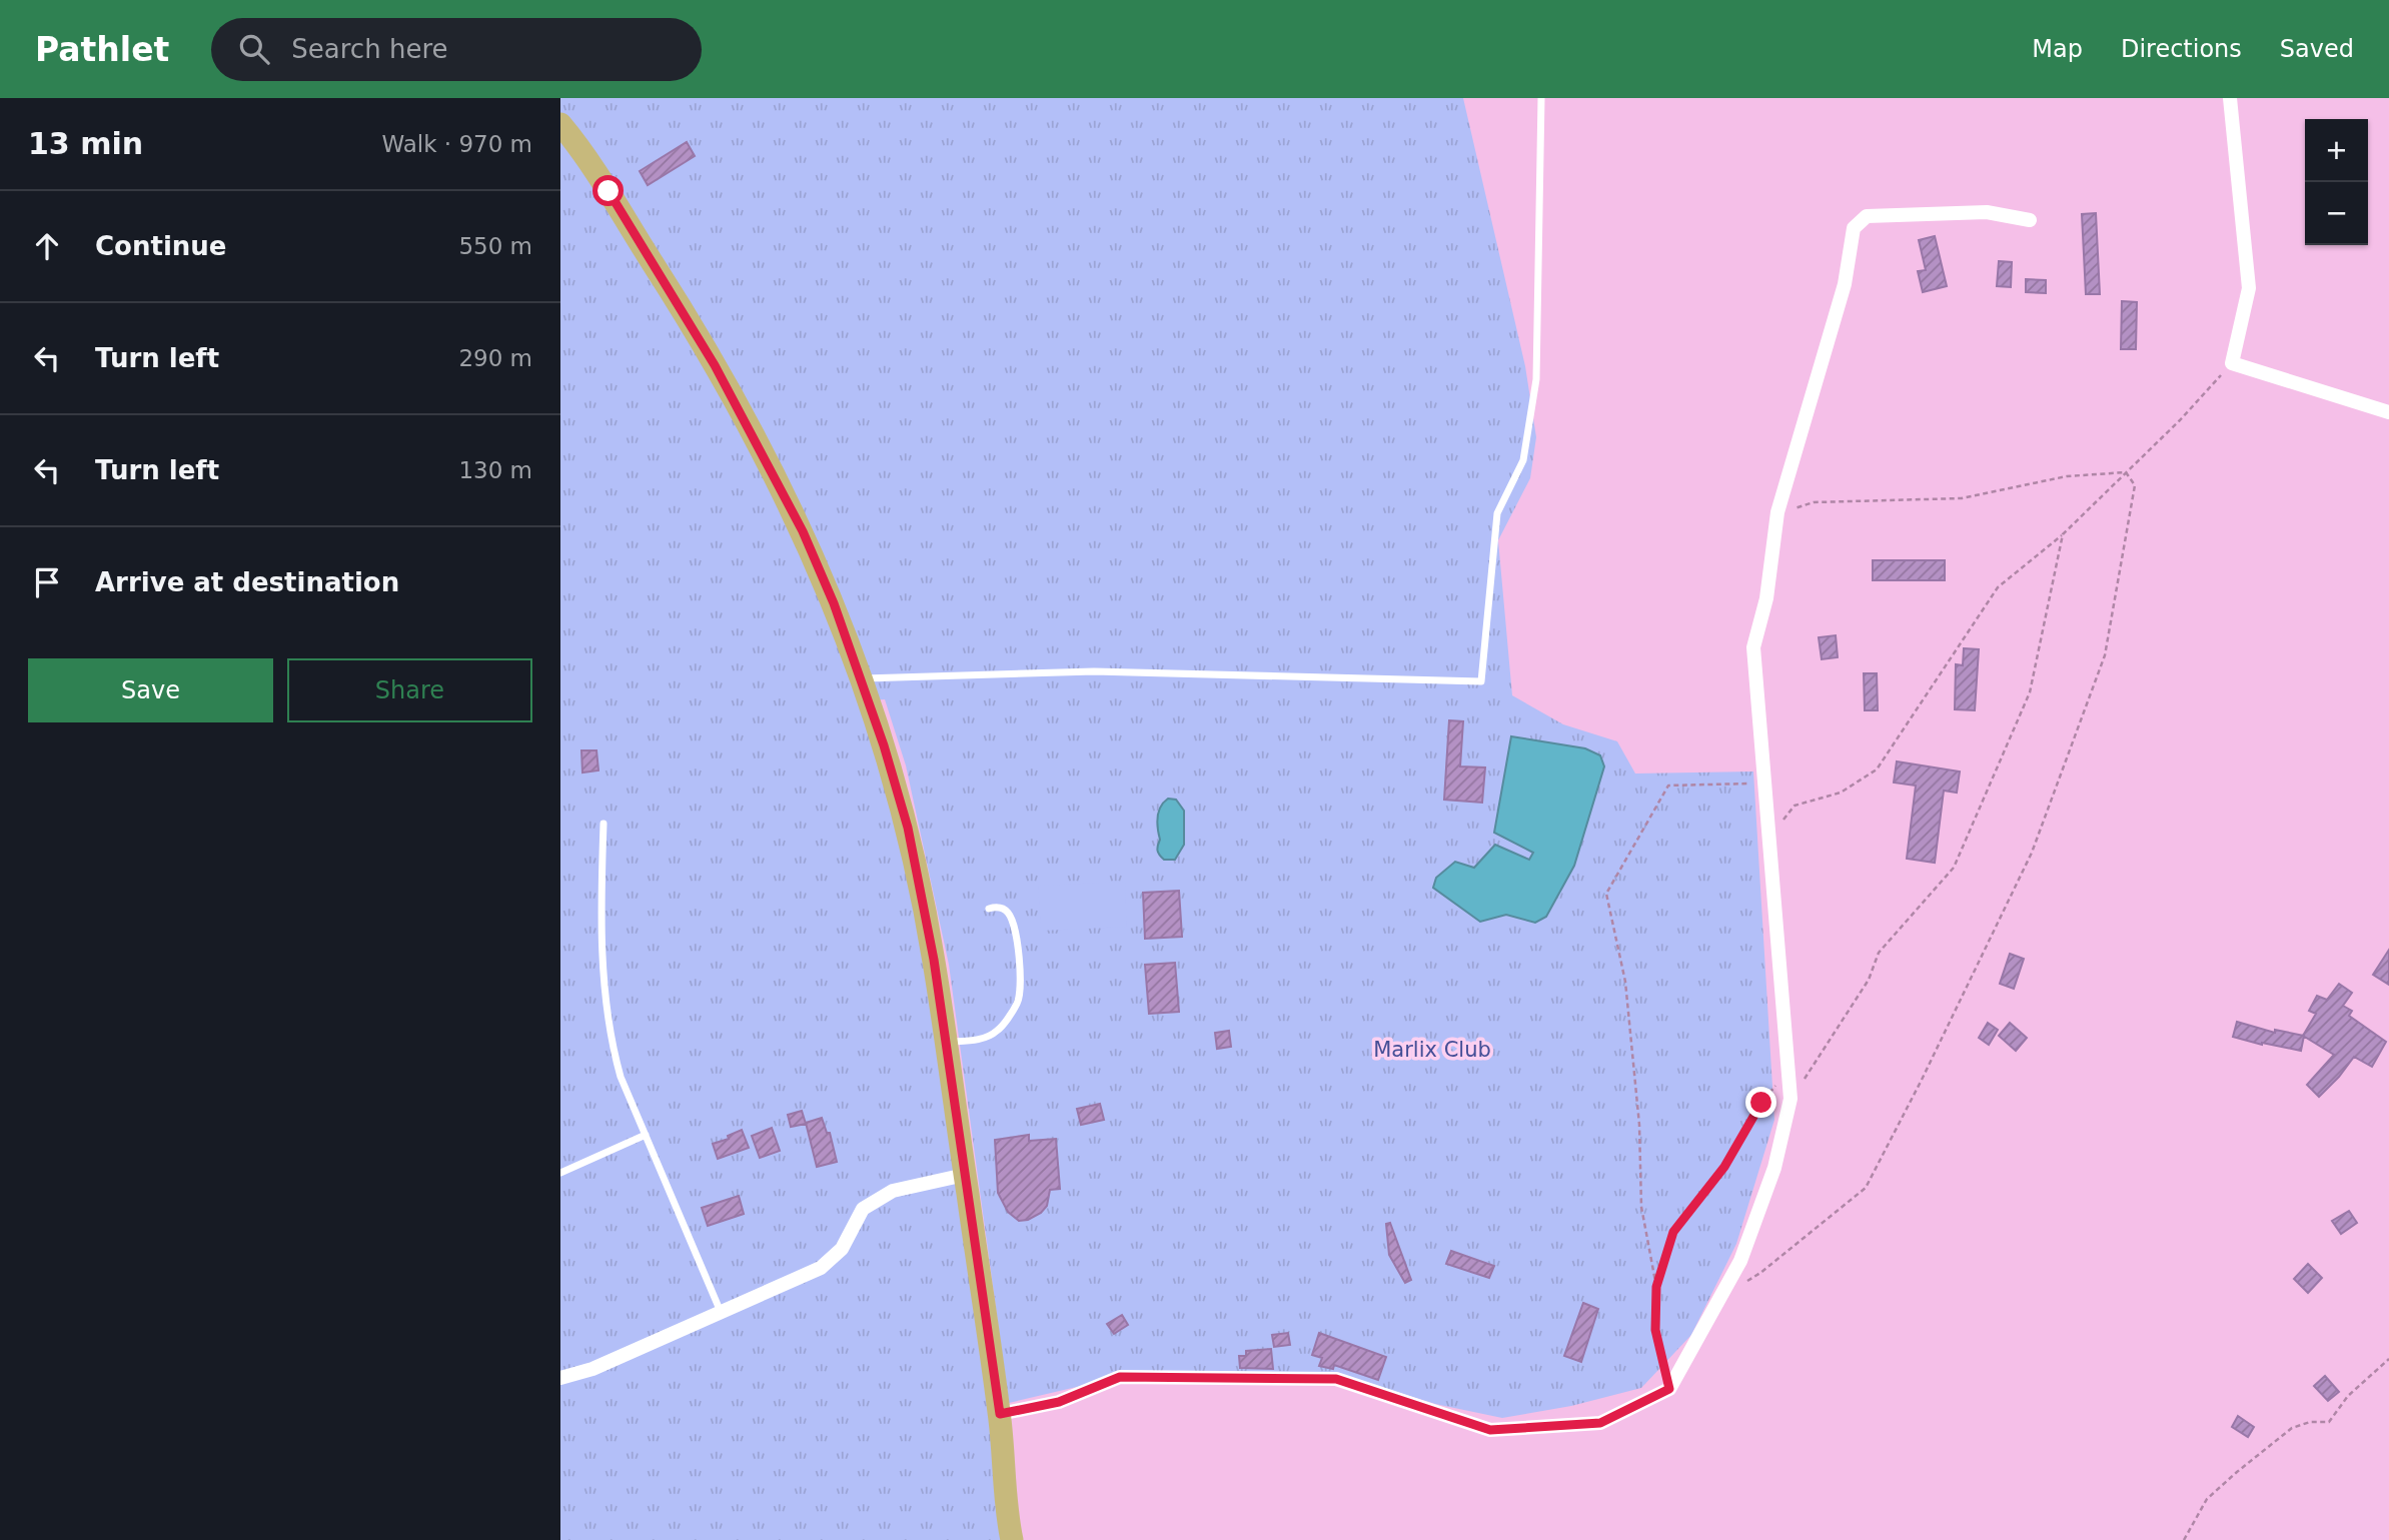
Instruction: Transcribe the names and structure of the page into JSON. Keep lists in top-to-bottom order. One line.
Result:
{"parks":["Marlix Club"],"page":{"header":"Pathlet","search":"Search here","nav":["Map","Directions","Saved"],"heading":["13 min","Walk · 970 m"],"map_buttons":["+","−"],"list":[["Continue","550 m"],["Turn left","290 m"],["Turn left","130 m"],"Arrive at destination"],"buttons":["Save","Share"]}}
